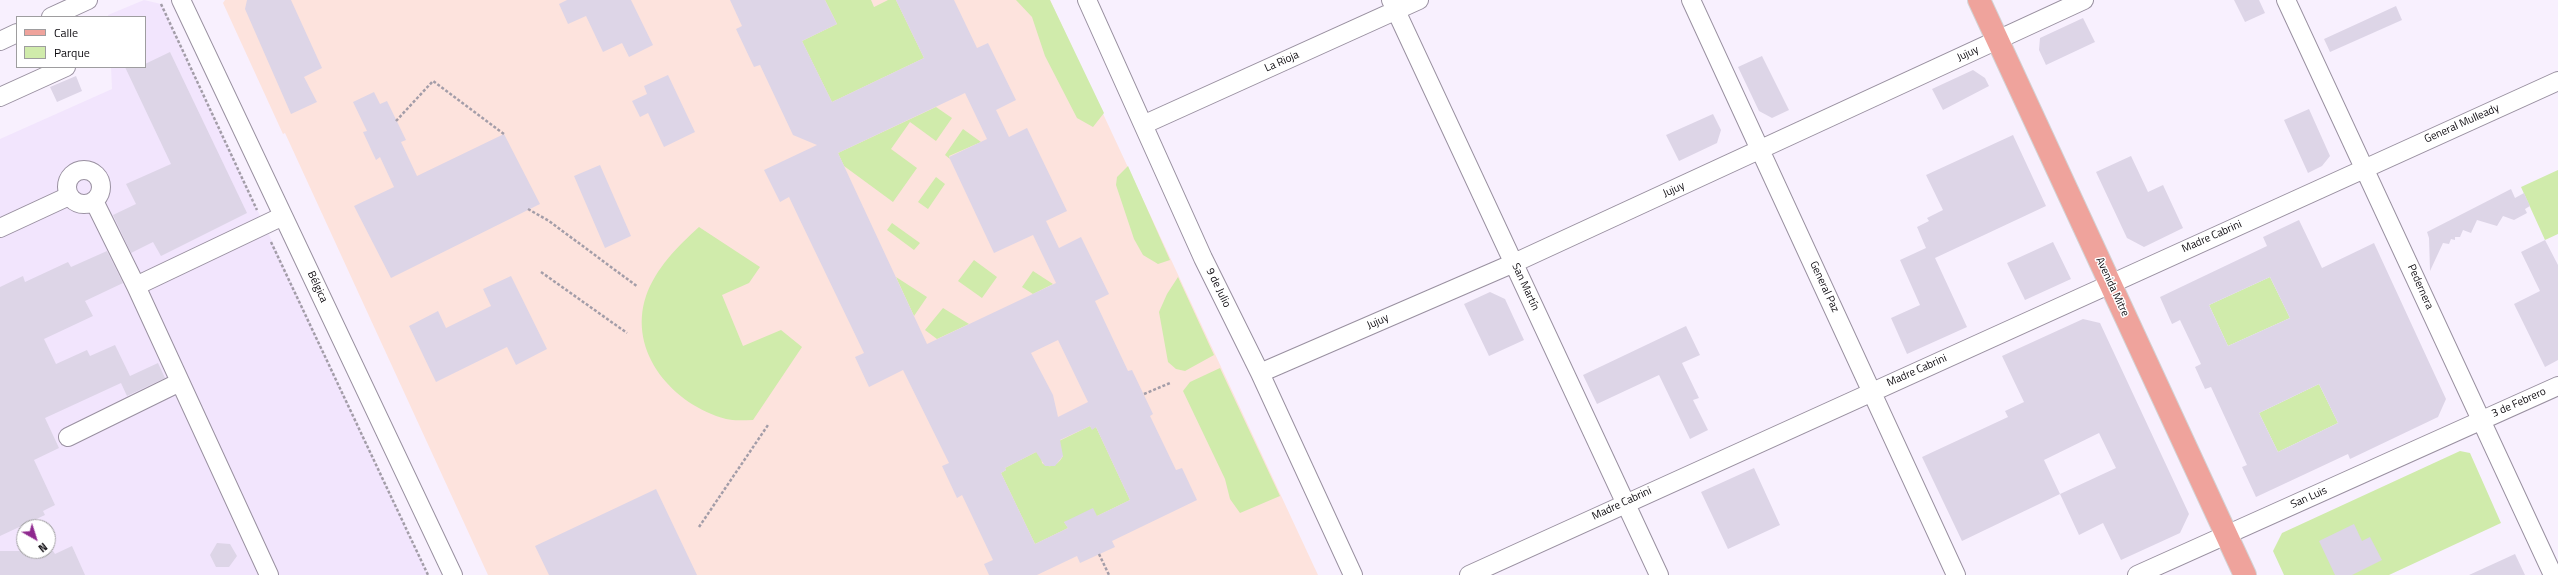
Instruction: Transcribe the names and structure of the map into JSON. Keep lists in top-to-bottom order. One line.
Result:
{"streets":{"main road":["Avenida Mitre"],"street":["Jujuy","La Rioja","General Mulleady","Madre Cabrini","Bélgica","San Martín","General Paz","Pedernera","9 de Julio","3 de Febrero","San Luis"]},"crossings":[["Jujuy","San Martín"],["Jujuy","General Paz"],["Jujuy","Avenida Mitre"],["Jujuy","9 de Julio"],["La Rioja","San Martín"],["La Rioja","9 de Julio"],["General Mulleady","Madre Cabrini"],["General Mulleady","Pedernera"],["Madre Cabrini","San Martín"],["Madre Cabrini","General Paz"],["Madre Cabrini","Avenida Mitre"],["Madre Cabrini","Pedernera"],["Avenida Mitre","San Luis"],["Pedernera","3 de Febrero"],["Pedernera","San Luis"],["3 de Febrero","San Luis"]],"legend":["Calle","Parque"],"north":"bottom right"}
